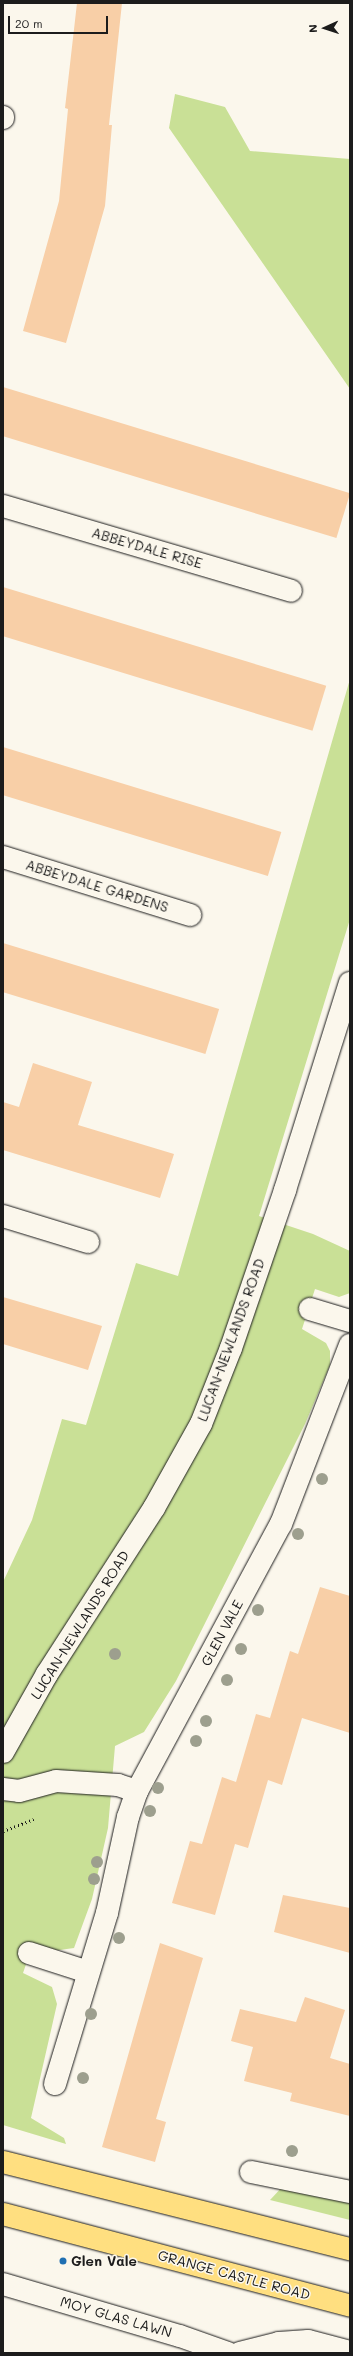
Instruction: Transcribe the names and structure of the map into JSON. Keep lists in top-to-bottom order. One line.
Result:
{"streets":{"main road":["GRANGE CASTLE ROAD"],"street":["ABBEYDALE RISE","ABBEYDALE GARDENS","LUCAN-NEWLANDS ROAD","GLEN VALE","MOY GLAS LAWN"]},"places":["Glen Vale"],"scale_bar":"20 m","north":"left"}
